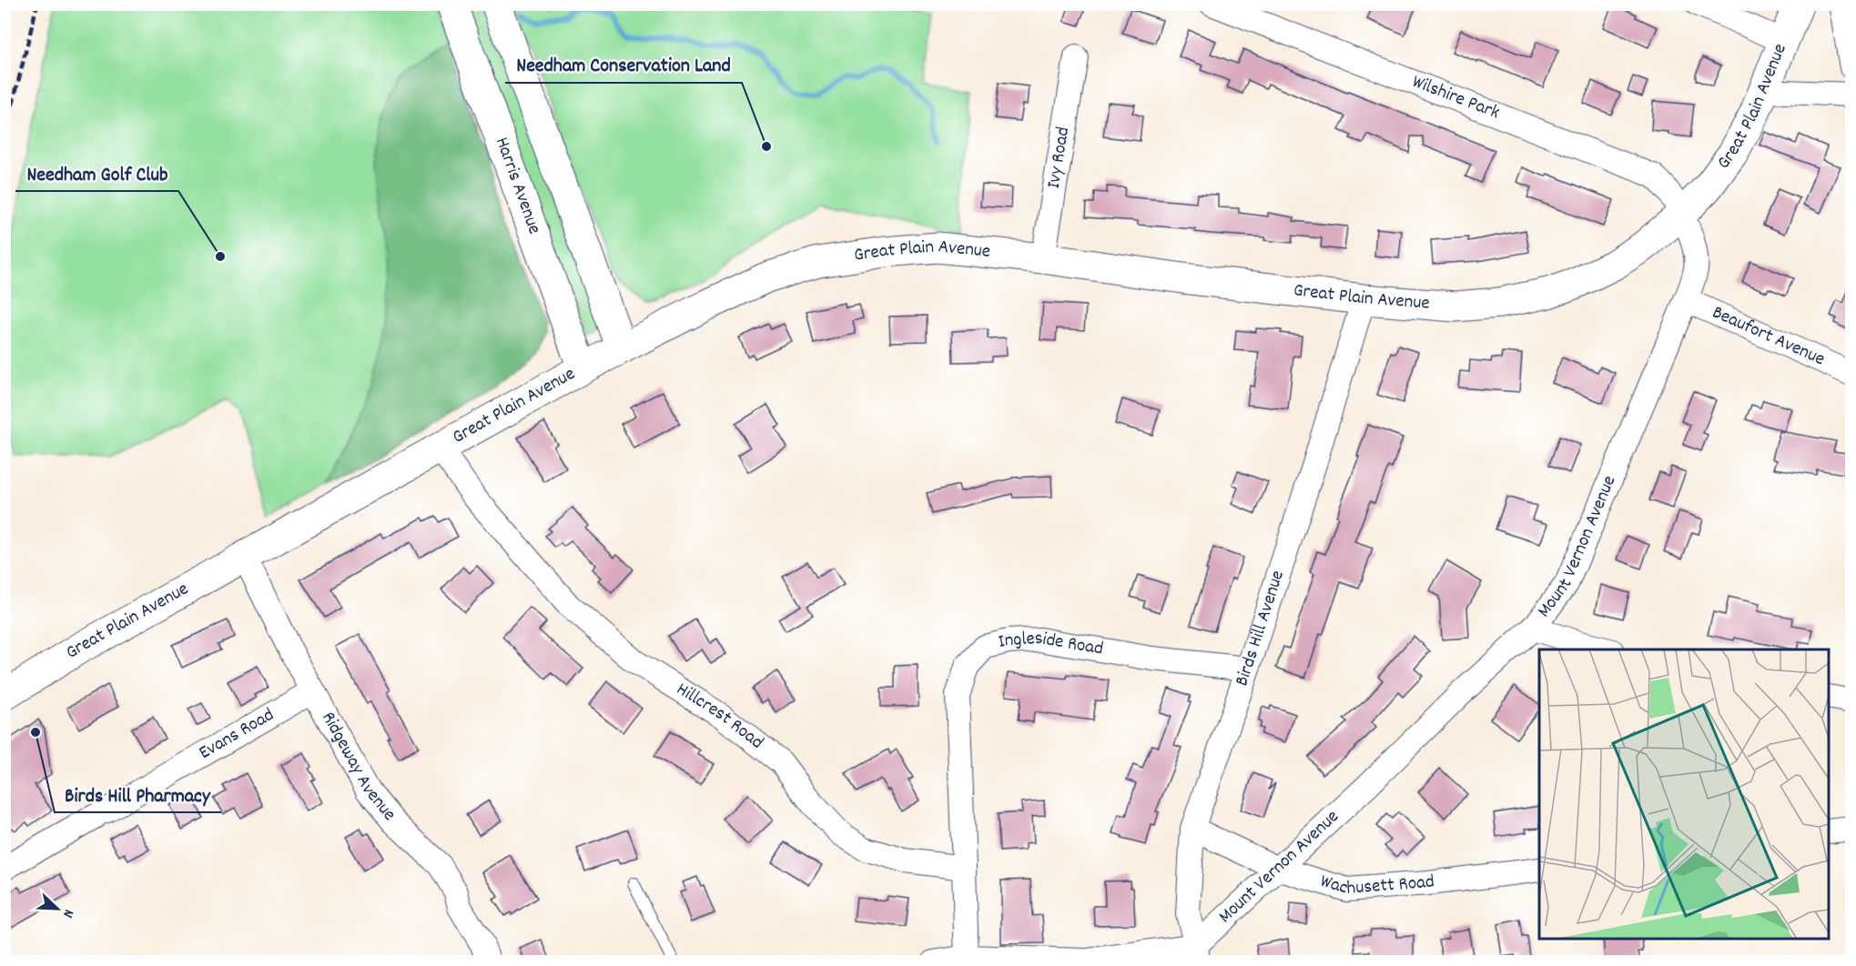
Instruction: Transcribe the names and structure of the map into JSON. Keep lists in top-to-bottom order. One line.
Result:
{"streets":{"main road":["Great Plain Avenue","Harris Avenue"],"street":["Wilshire Park","Ivy Road","Beaufort Avenue","Mount Vernon Avenue","Birds Hill Avenue","Ingleside Road","Hillcrest Road","Evans Road","Ridgeway Avenue","Wachusett Road"]},"crossings":[["Wilshire Park","Great Plain Avenue"],["Wilshire Park","Mount Vernon Avenue"],["Great Plain Avenue","Ivy Road"],["Great Plain Avenue","Harris Avenue"],["Great Plain Avenue","Mount Vernon Avenue"],["Great Plain Avenue","Birds Hill Avenue"],["Great Plain Avenue","Hillcrest Road"],["Great Plain Avenue","Ridgeway Avenue"],["Beaufort Avenue","Mount Vernon Avenue"],["Mount Vernon Avenue","Birds Hill Avenue"],["Mount Vernon Avenue","Wachusett Road"],["Birds Hill Avenue","Ingleside Road"],["Birds Hill Avenue","Wachusett Road"],["Ingleside Road","Hillcrest Road"],["Evans Road","Ridgeway Avenue"]],"places":["Needham Conservation Land","Needham Golf Club","Birds Hill Pharmacy"],"north":"bottom right"}
